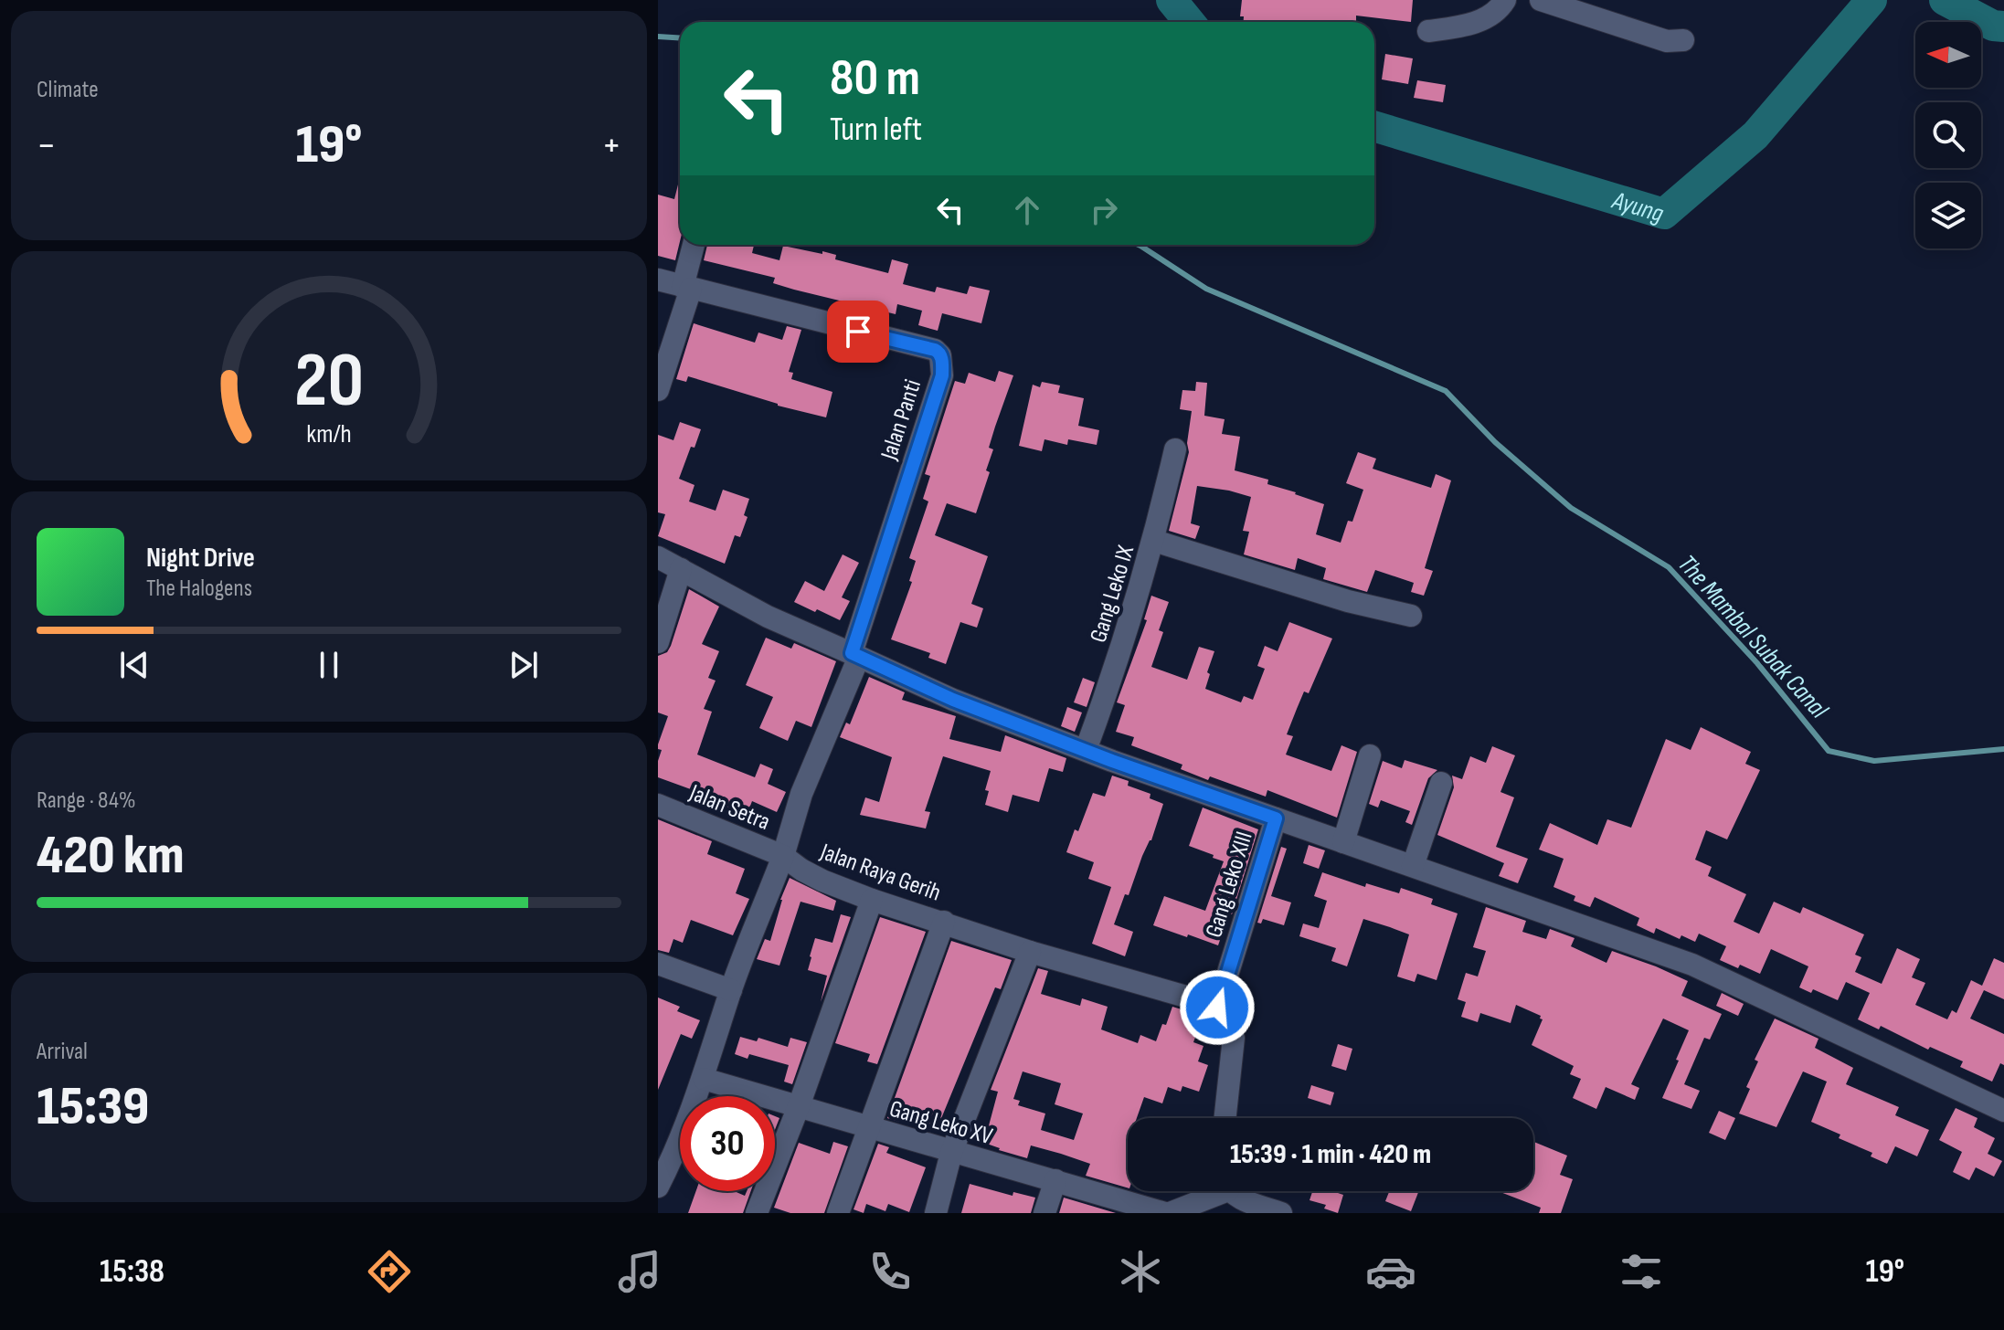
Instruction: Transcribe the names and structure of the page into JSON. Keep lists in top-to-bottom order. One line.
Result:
{"streets":{"street":["Jalan Panti","Gang Leko IX","Jalan Setra","Jalan Raya Gerih","Gang Leko XIII","Gang Leko XV"]},"crossings":[["Jalan Panti","Jalan Raya Gerih"],["Jalan Setra","Jalan Raya Gerih"],["Jalan Raya Gerih","Gang Leko XIII"]],"water":["Ayung","The Mambal Subak Canal"],"north":"left","page":{"tile":["Climate",["Range · 84%","420 km"],["Arrival","15:39"]],"turn":["80 m","Turn left"],"heat":["−","19°","+"],"song":["Night Drive","The Halogens"],"limit":"30","trip":"15:39 · 1 min · 420 m","tabs":["15:38","19°"],"gauge":["20","km/h"]}}
